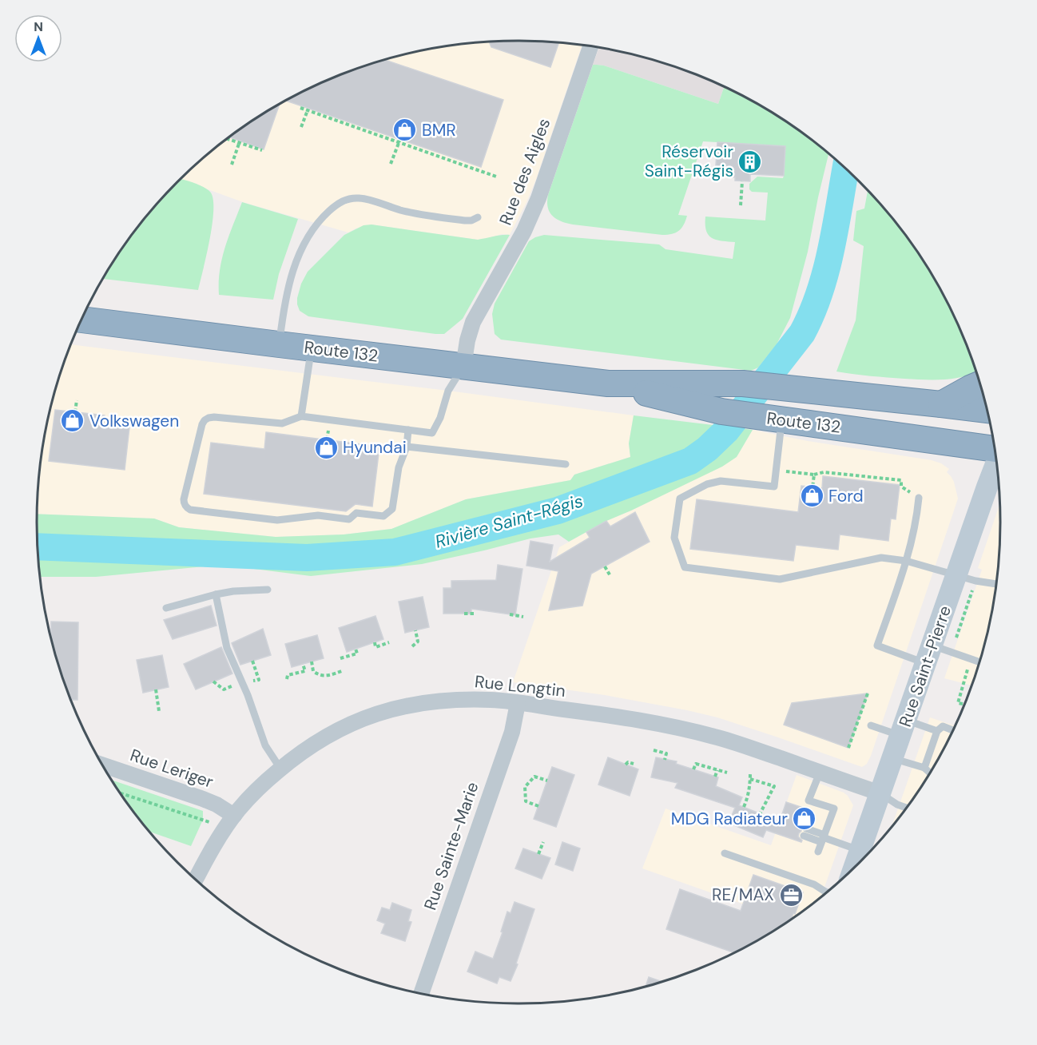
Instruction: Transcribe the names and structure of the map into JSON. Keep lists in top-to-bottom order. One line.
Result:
{"streets":{"highway":["Route 132"],"main road":["Rue Saint-Pierre"],"street":["Rue des Aigles","Rue Longtin","Rue Leriger","Rue Sainte-Marie"]},"crossings":[["Rue des Aigles","Route 132"],["Rue Saint-Pierre","Rue Longtin"],["Rue Longtin","Rue Leriger"],["Rue Longtin","Rue Sainte-Marie"]],"water":["Rivière Saint-Régis"],"places":{"shop":["BMR","Volkswagen","Hyundai","Ford","MDG Radiateur"],"building":["Réservoir Saint-Régis"],"office":["RE/MAX"]},"north":"top"}
